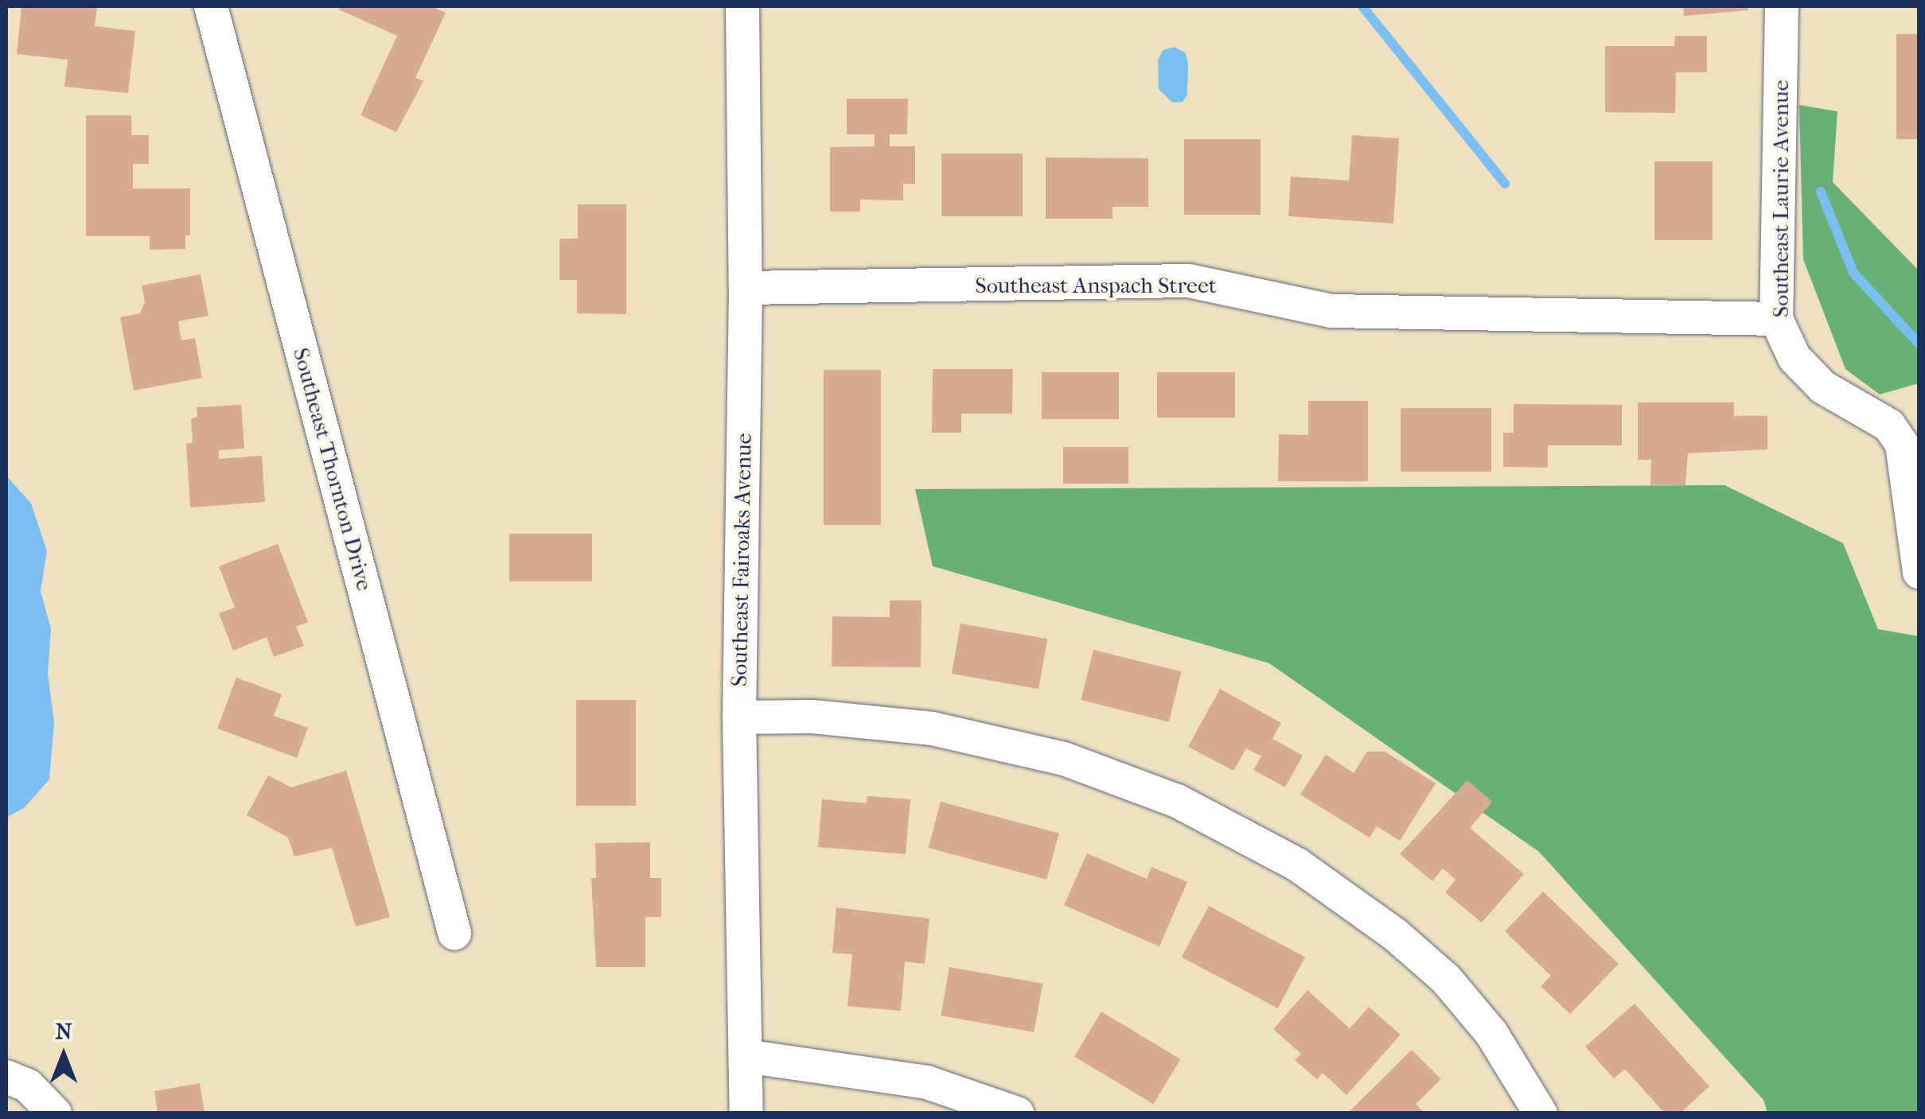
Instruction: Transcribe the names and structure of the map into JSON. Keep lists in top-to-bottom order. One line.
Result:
{"streets":{"street":["Southeast Laurie Avenue","Southeast Anspach Street","Southeast Thornton Drive","Southeast Fairoaks Avenue"]},"crossings":[["Southeast Laurie Avenue","Southeast Anspach Street"],["Southeast Anspach Street","Southeast Fairoaks Avenue"]],"north":"top"}
